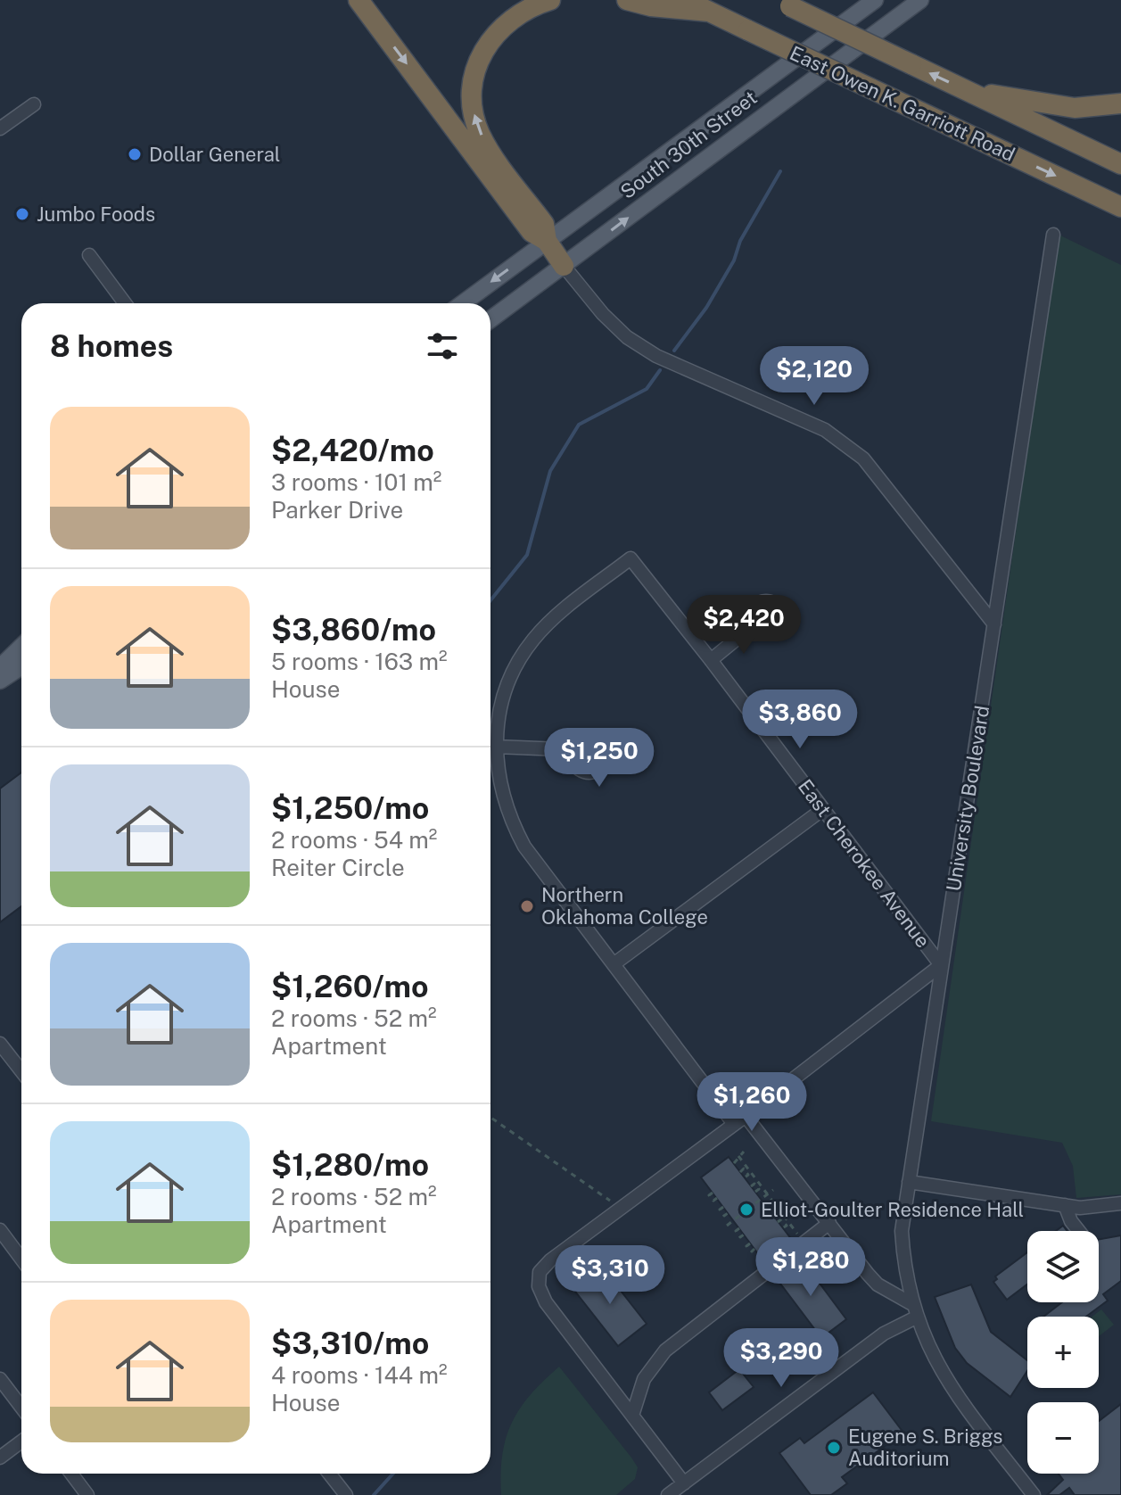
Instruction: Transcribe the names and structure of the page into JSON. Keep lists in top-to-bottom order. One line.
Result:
{"streets":{"highway":["East Owen K. Garriott Road"],"main road":["South 30th Street"],"street":["University Boulevard","East Cherokee Avenue"]},"crossings":[["University Boulevard","East Cherokee Avenue"]],"places":["Dollar General","Jumbo Foods","Northern Oklahoma College","Elliot-Goulter Residence Hall","Eugene S. Briggs Auditorium"],"page":{"heading":"8 homes","price":["$2,120","$2,420","$3,860","$1,250","$1,260","$1,280","$3,310","$3,290"],"list":[{"name":"$2,420/mo","note":"3 rooms · 101 m² · Parker Drive"},{"name":"$3,860/mo","note":"5 rooms · 163 m² · House"},{"name":"$1,250/mo","note":"2 rooms · 54 m² · Reiter Circle"},{"name":"$1,260/mo","note":"2 rooms · 52 m² · Apartment"},{"name":"$1,280/mo","note":"2 rooms · 52 m² · Apartment"},{"name":"$3,310/mo","note":"4 rooms · 144 m² · House"}],"map_buttons":["+","−"]}}
